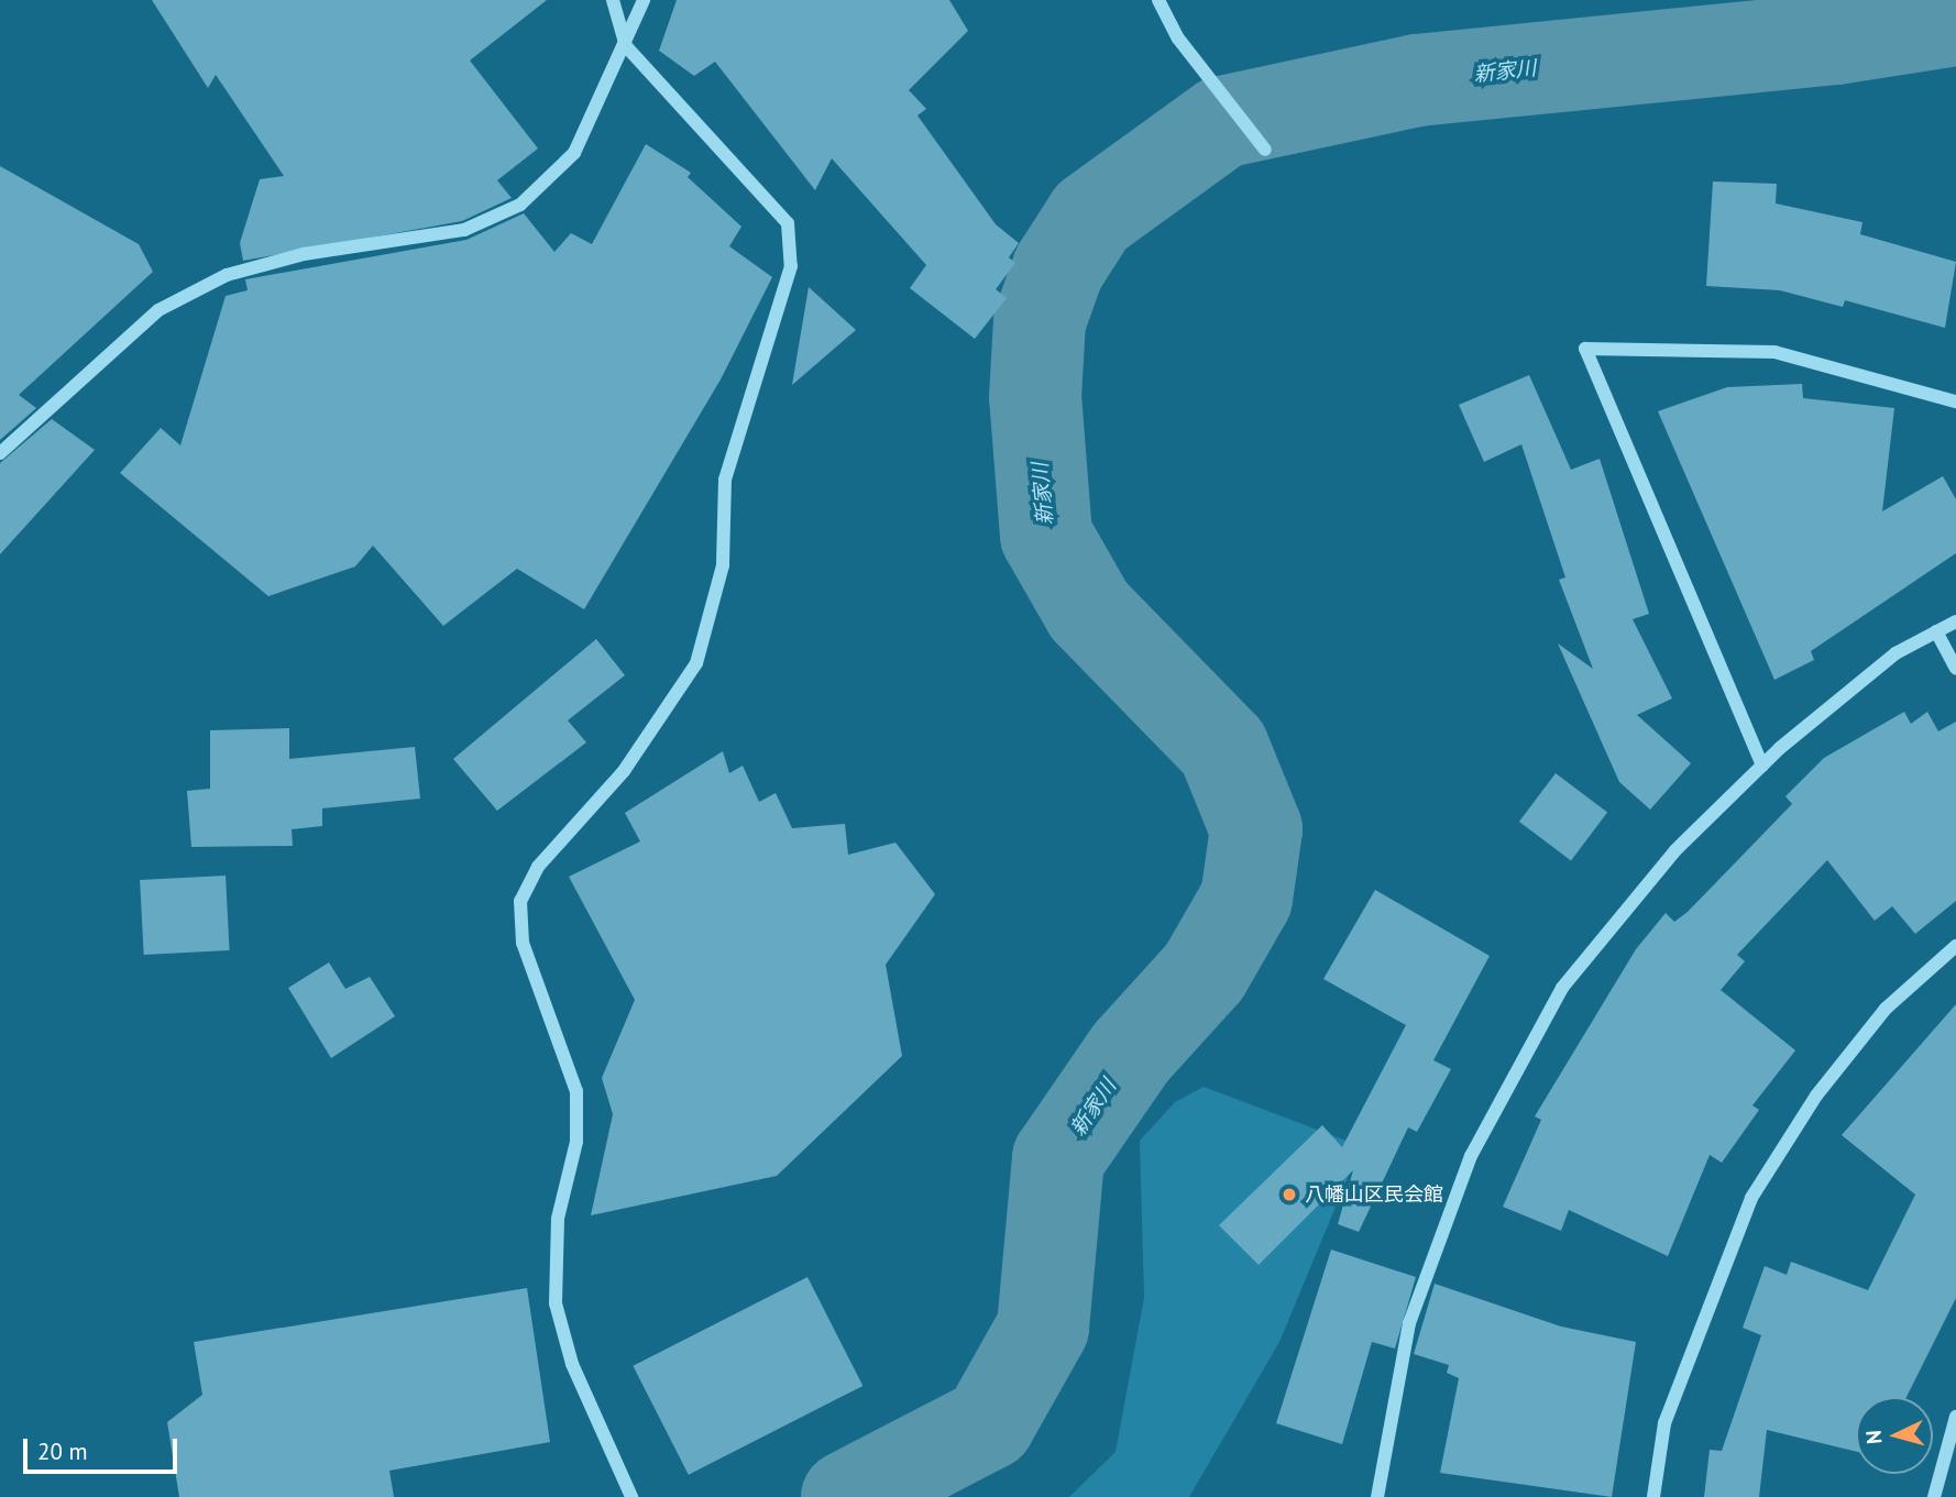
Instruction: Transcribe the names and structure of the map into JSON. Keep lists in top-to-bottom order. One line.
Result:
{"water":["新家川"],"places":["八幡山区民会館"],"scale_bar":"20 m","north":"left"}
